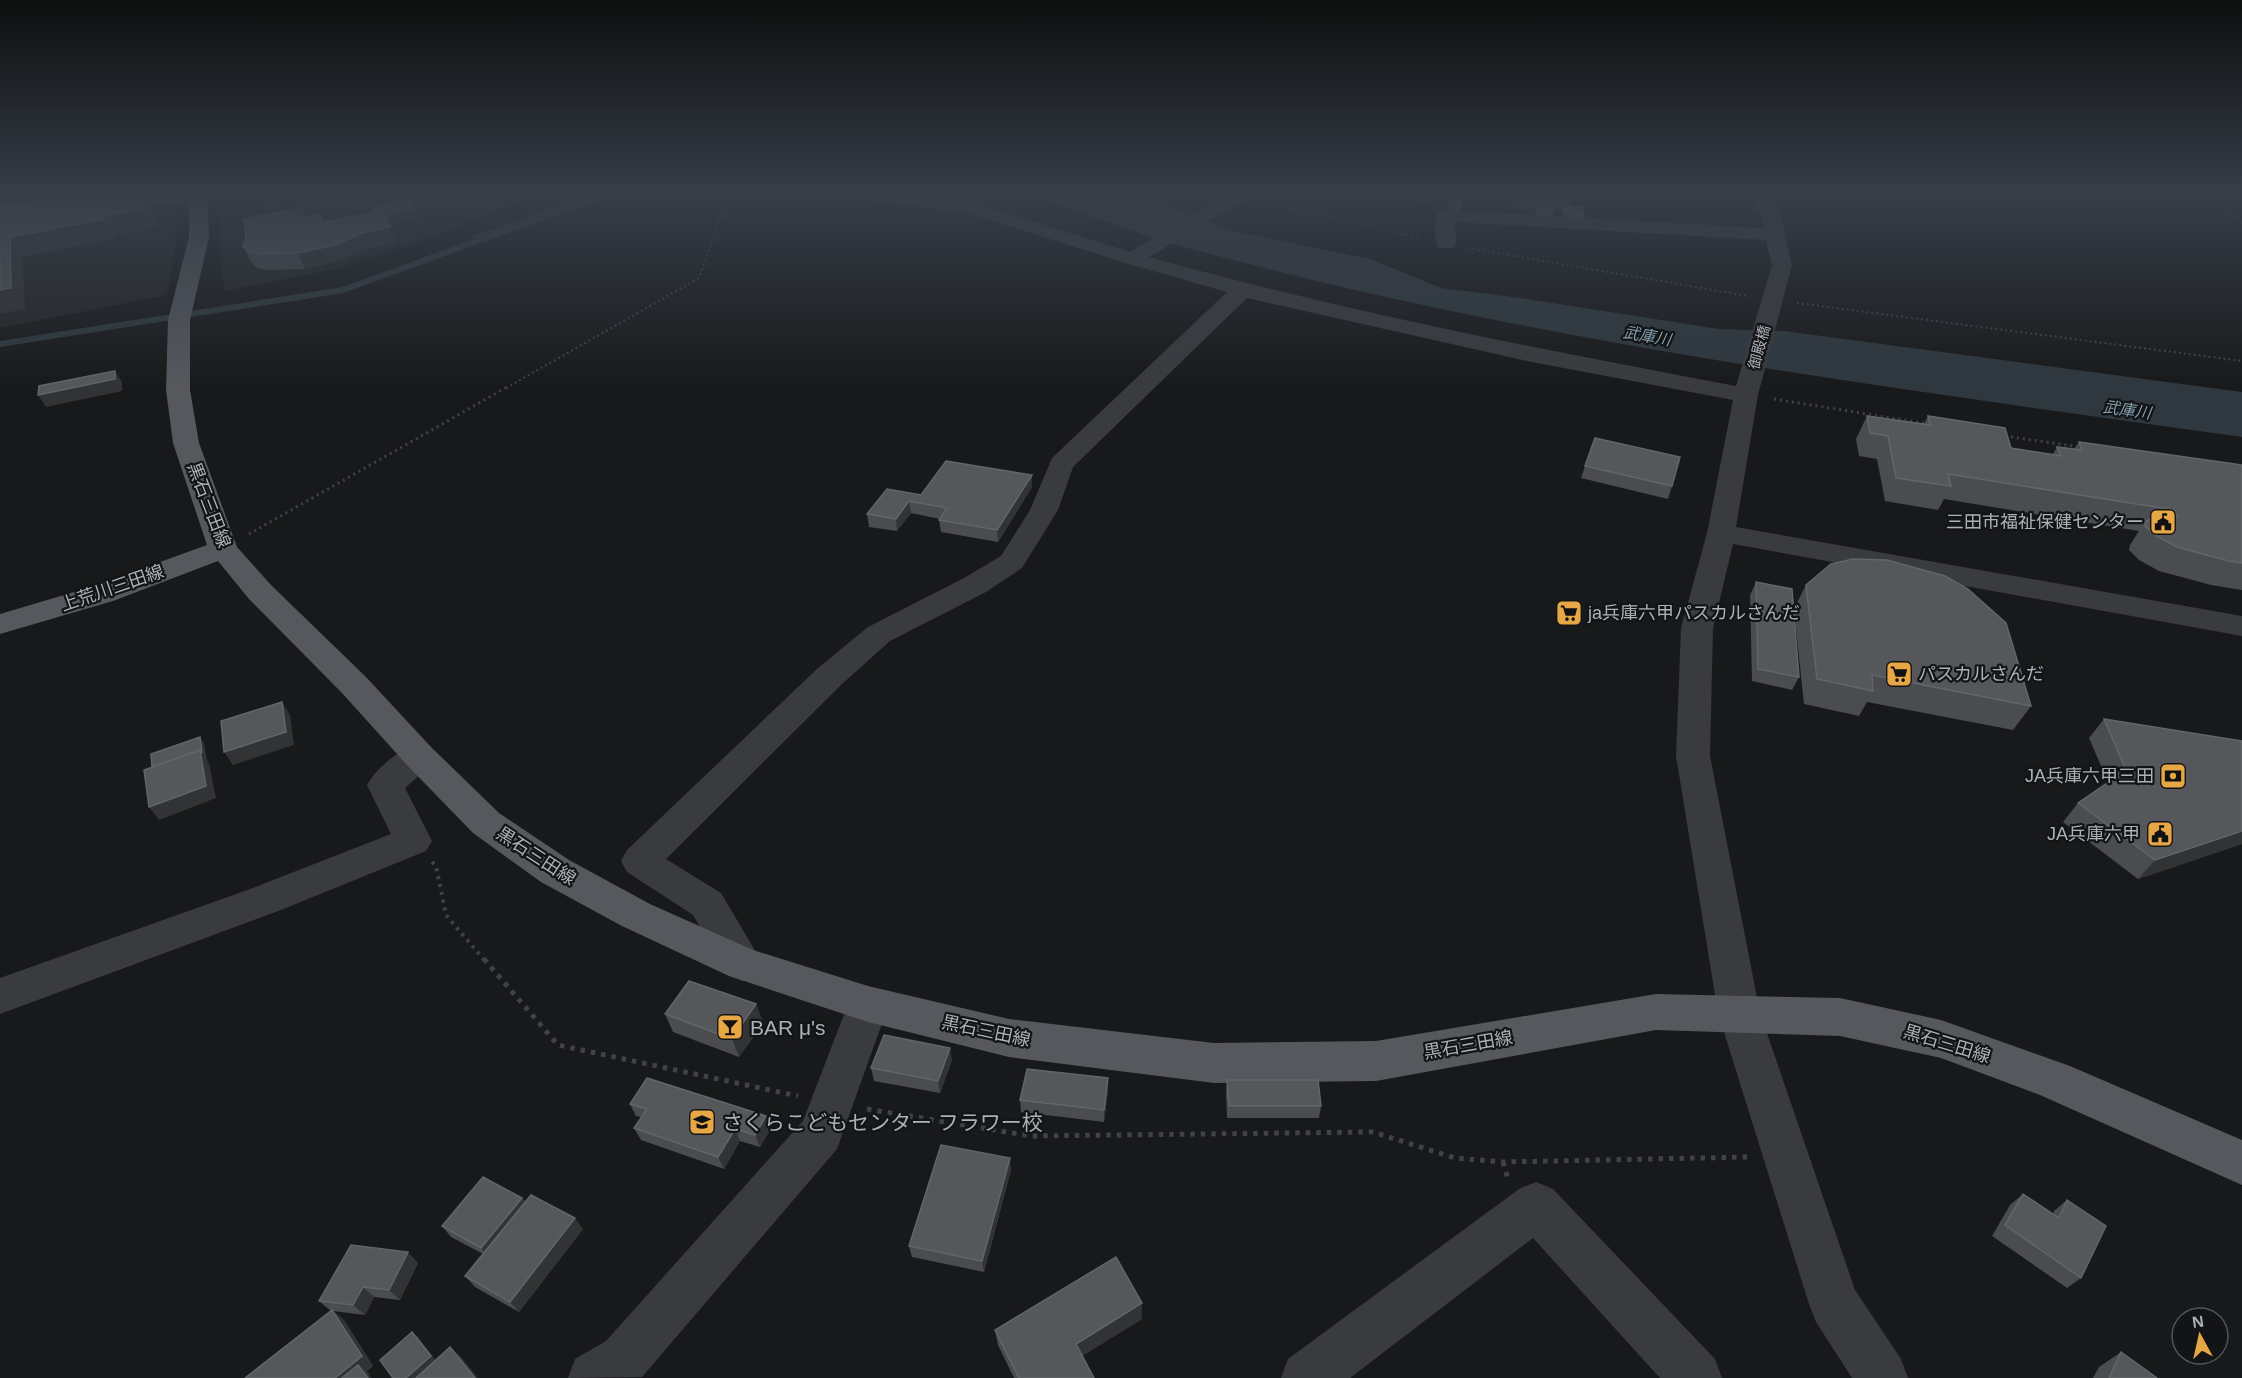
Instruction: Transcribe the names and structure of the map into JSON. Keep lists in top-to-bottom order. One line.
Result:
{"streets":{"main road":["黒石三田線","上荒川三田線"],"street":["御殿橋"]},"crossings":[["御殿橋","黒石三田線"],["黒石三田線","上荒川三田線"]],"water":["武庫川"],"places":{"public building":["三田市福祉保健センター","JA兵庫六甲"],"supermarket":["ja兵庫六甲パスカルさんだ","パスカルさんだ"],"bank":["JA兵庫六甲三田"],"bar":["BAR μ's"],"school or university":["さくらこどもセンター フラワー校"]},"north":"top"}
